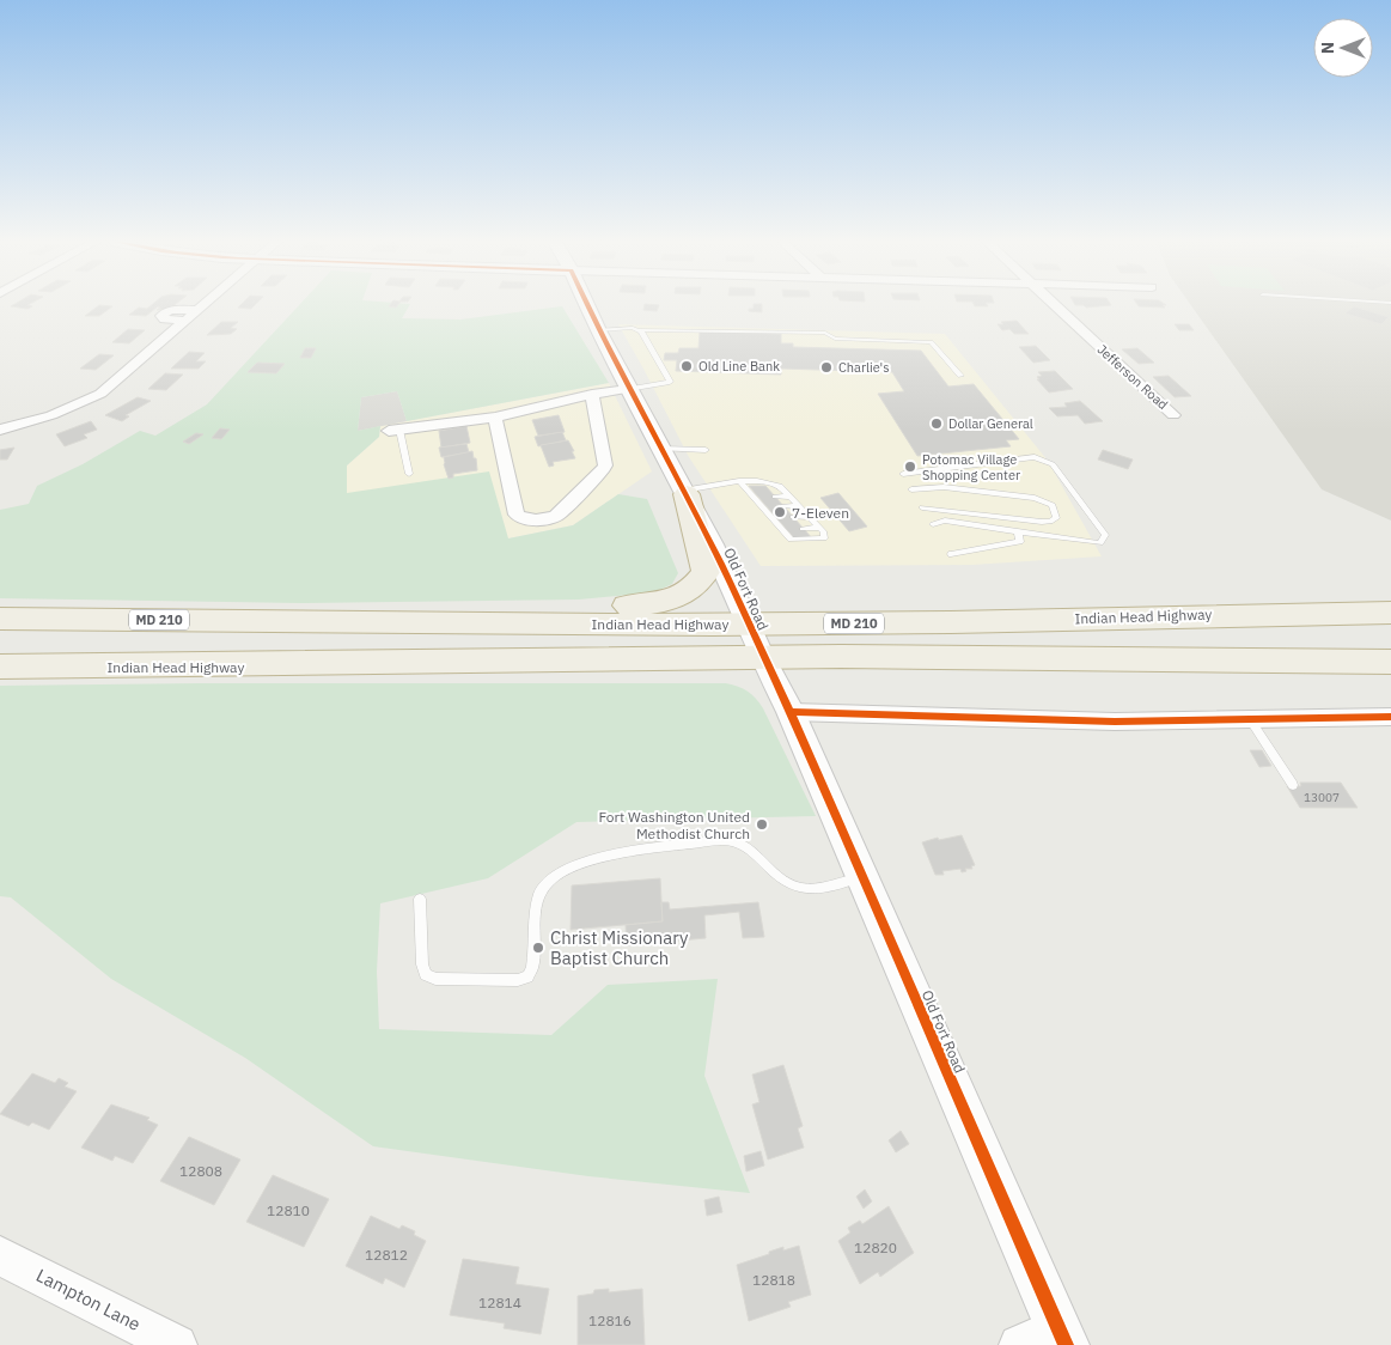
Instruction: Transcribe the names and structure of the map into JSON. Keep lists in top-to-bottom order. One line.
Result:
{"streets":{"highway":["Indian Head Highway","MD 210"],"main road":["Old Fort Road"],"street":["Jefferson Road","Lampton Lane"]},"crossings":[["Old Fort Road","Indian Head Highway"]],"places":["Old Line Bank","Charlie's","Dollar General","Potomac Village Shopping Center","7-Eleven","Fort Washington United Methodist Church","Christ Missionary Baptist Church"],"house_numbers":["13007","12808","12810","12820","12812","12818","12814","12816"],"north":"left"}
